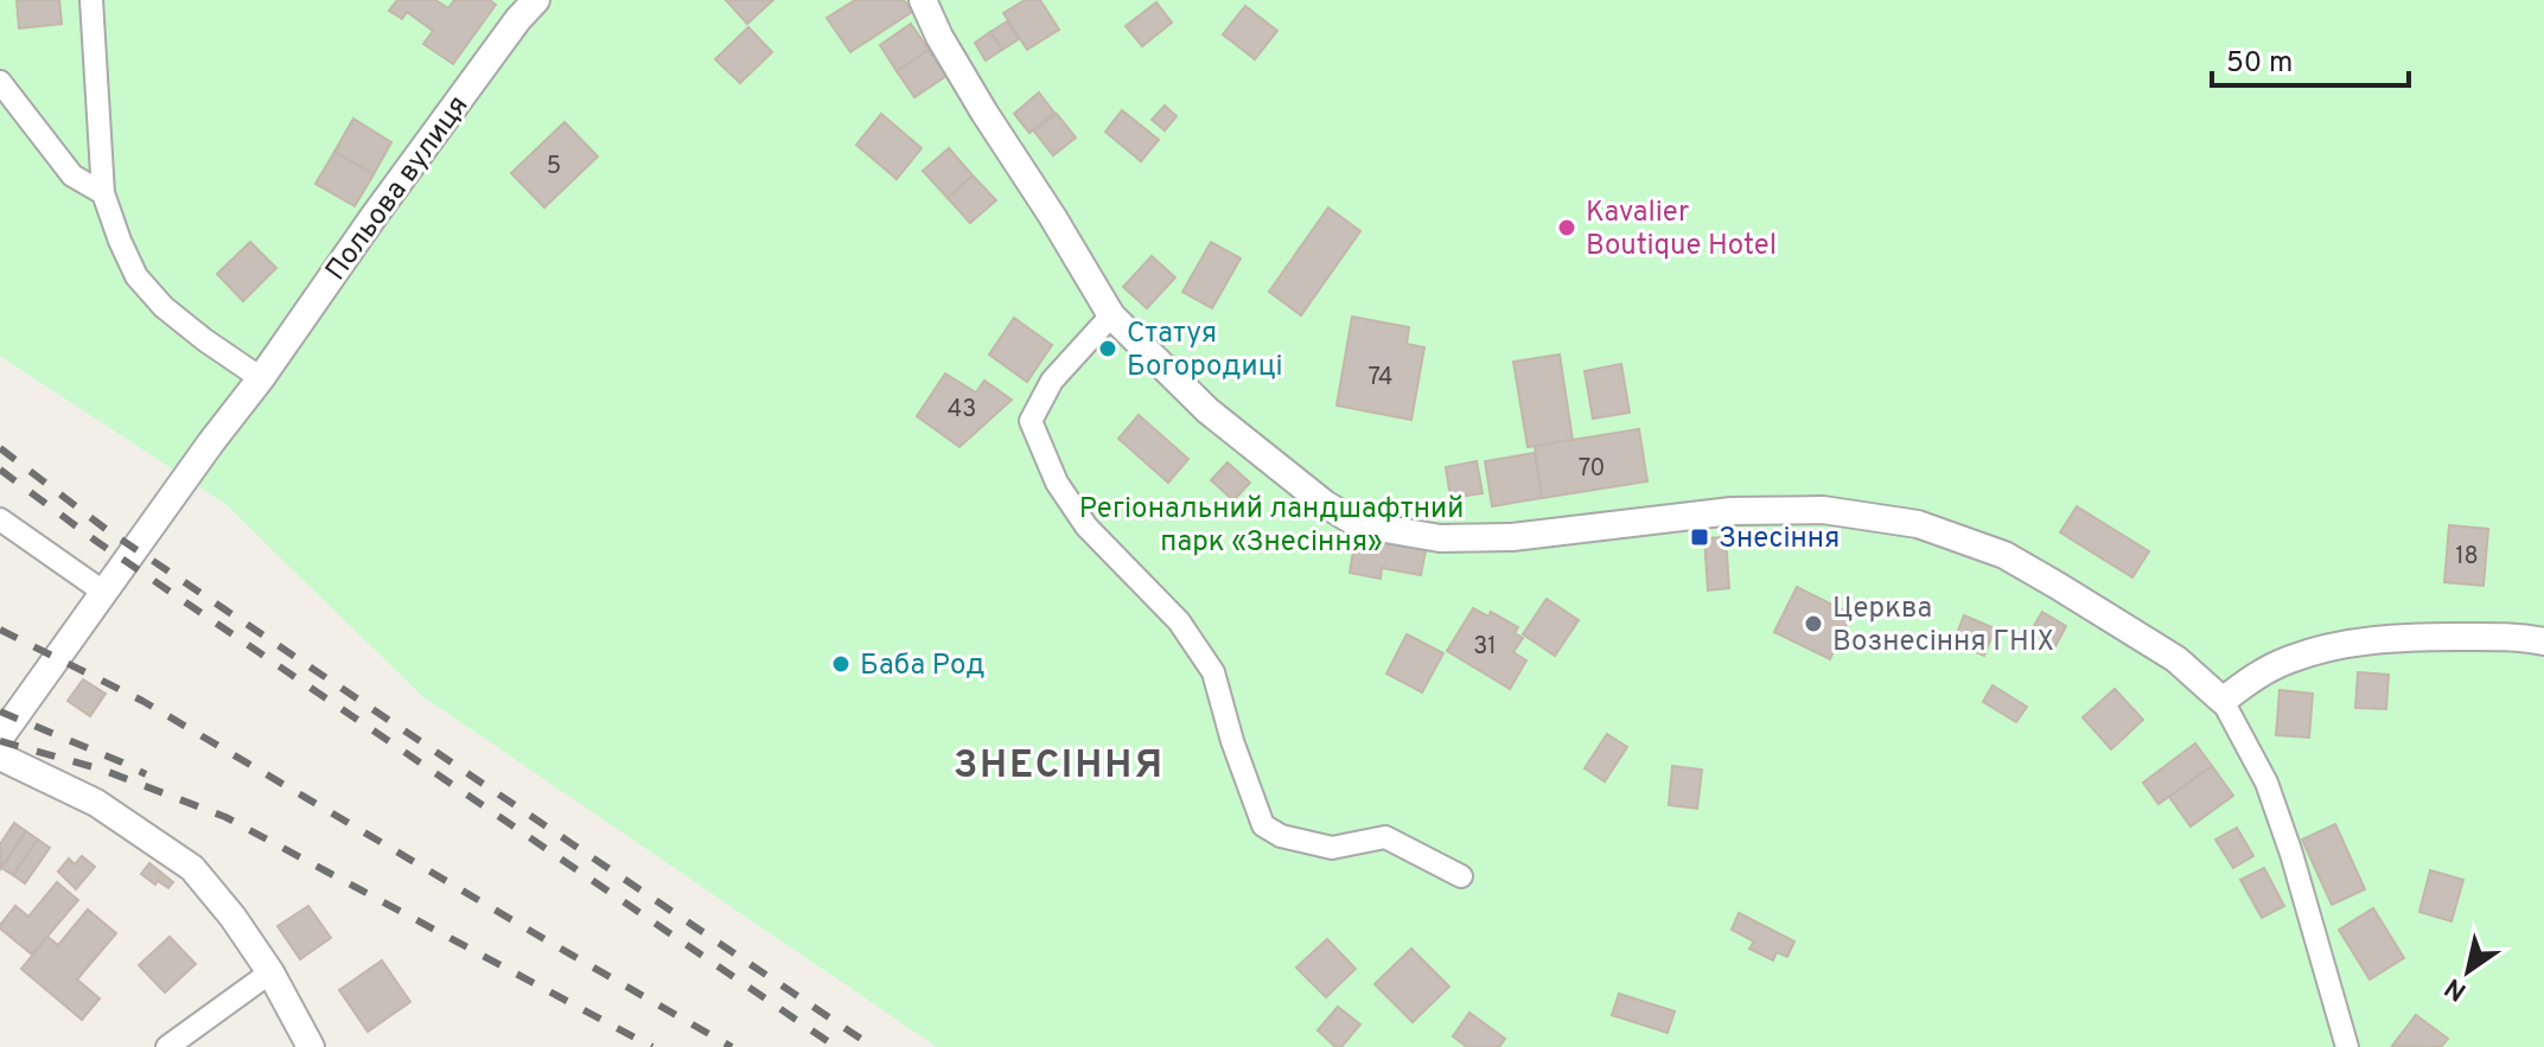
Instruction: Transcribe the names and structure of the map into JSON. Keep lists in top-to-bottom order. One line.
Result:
{"streets":{"street":["Польова вулиця"]},"districts":["ЗНЕСІННЯ"],"parks":["Регіональний ландшафтний парк «Знесіння»"],"places":{"other":["Kavalier Boutique Hotel","Статуя Богородиці","Церква Вознесіння ГНІХ","Баба Род"],"transit":["Знесіння"]},"house_numbers":["5","74","43","70","18","31"],"scale_bar":"50 m","north":"bottom left"}
